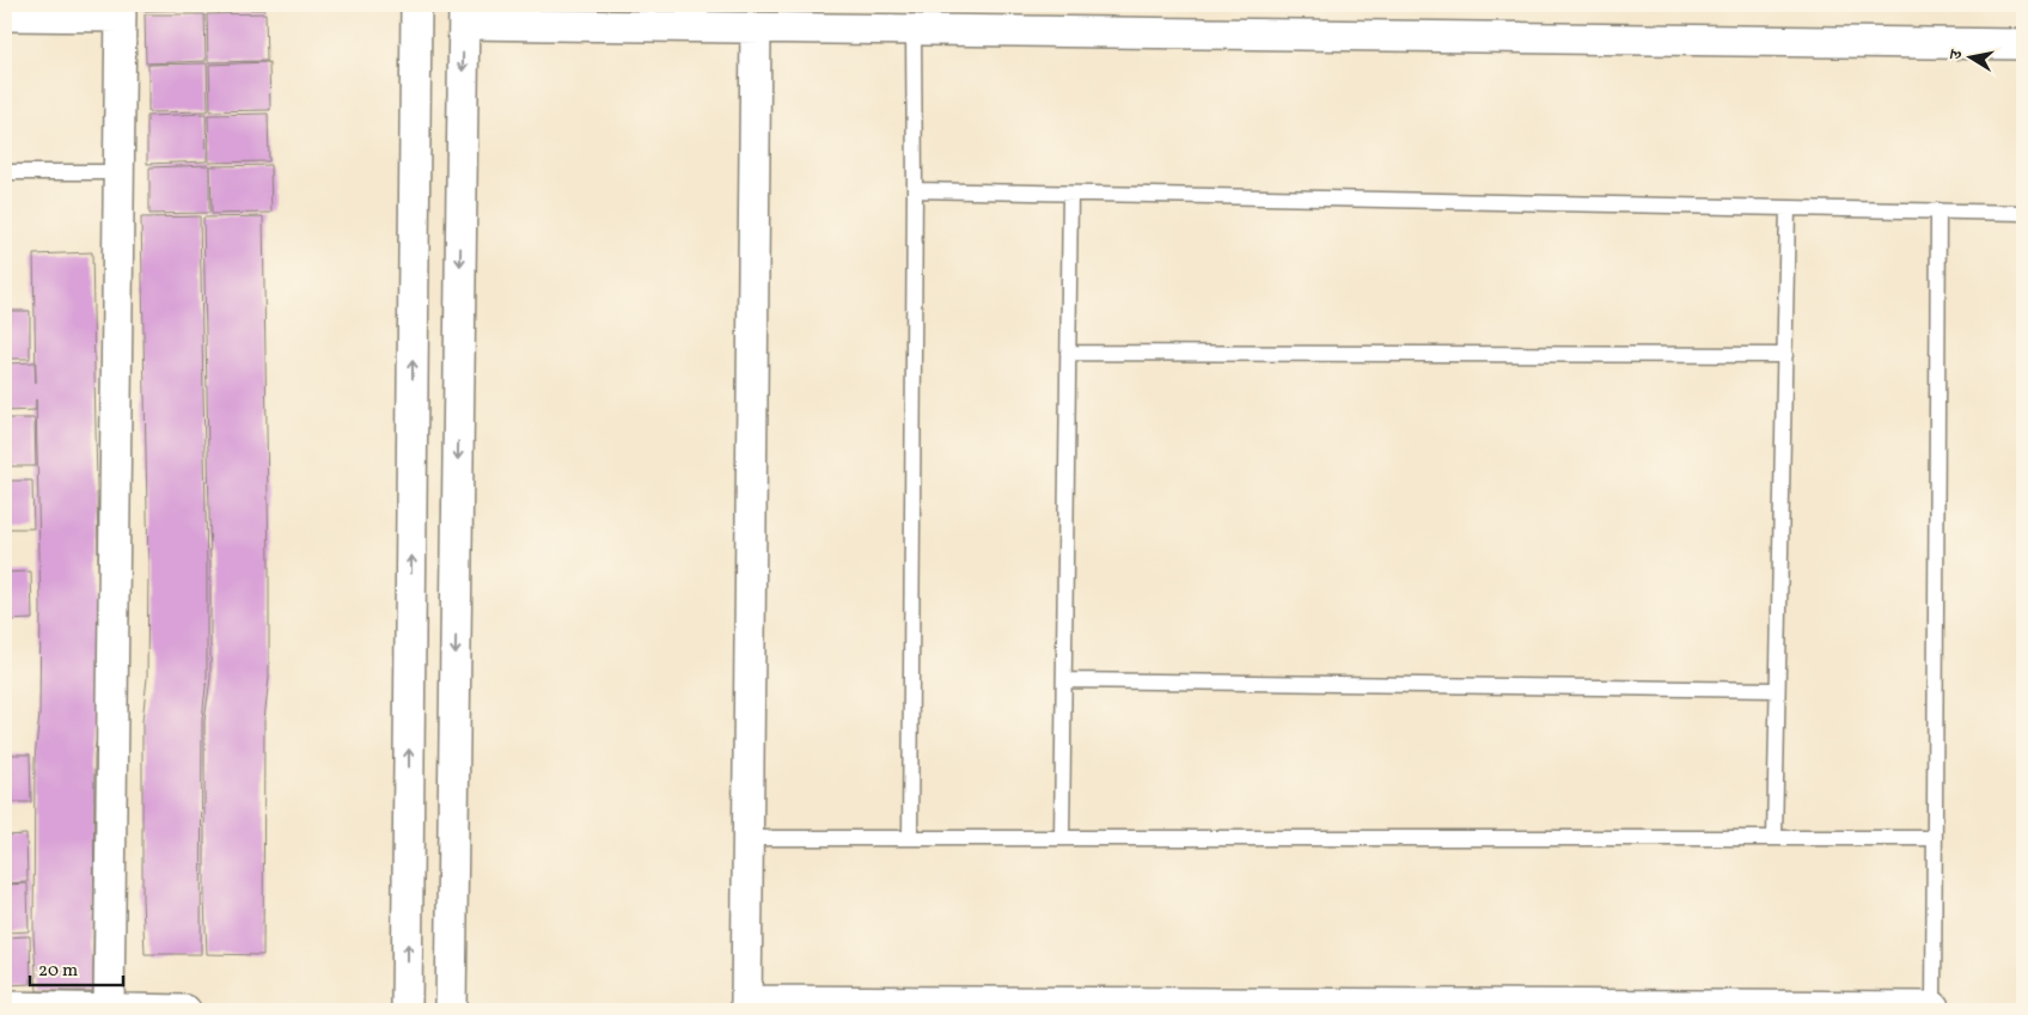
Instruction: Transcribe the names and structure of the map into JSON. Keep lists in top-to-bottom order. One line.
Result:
{"scale_bar":"20 m","north":"left"}
